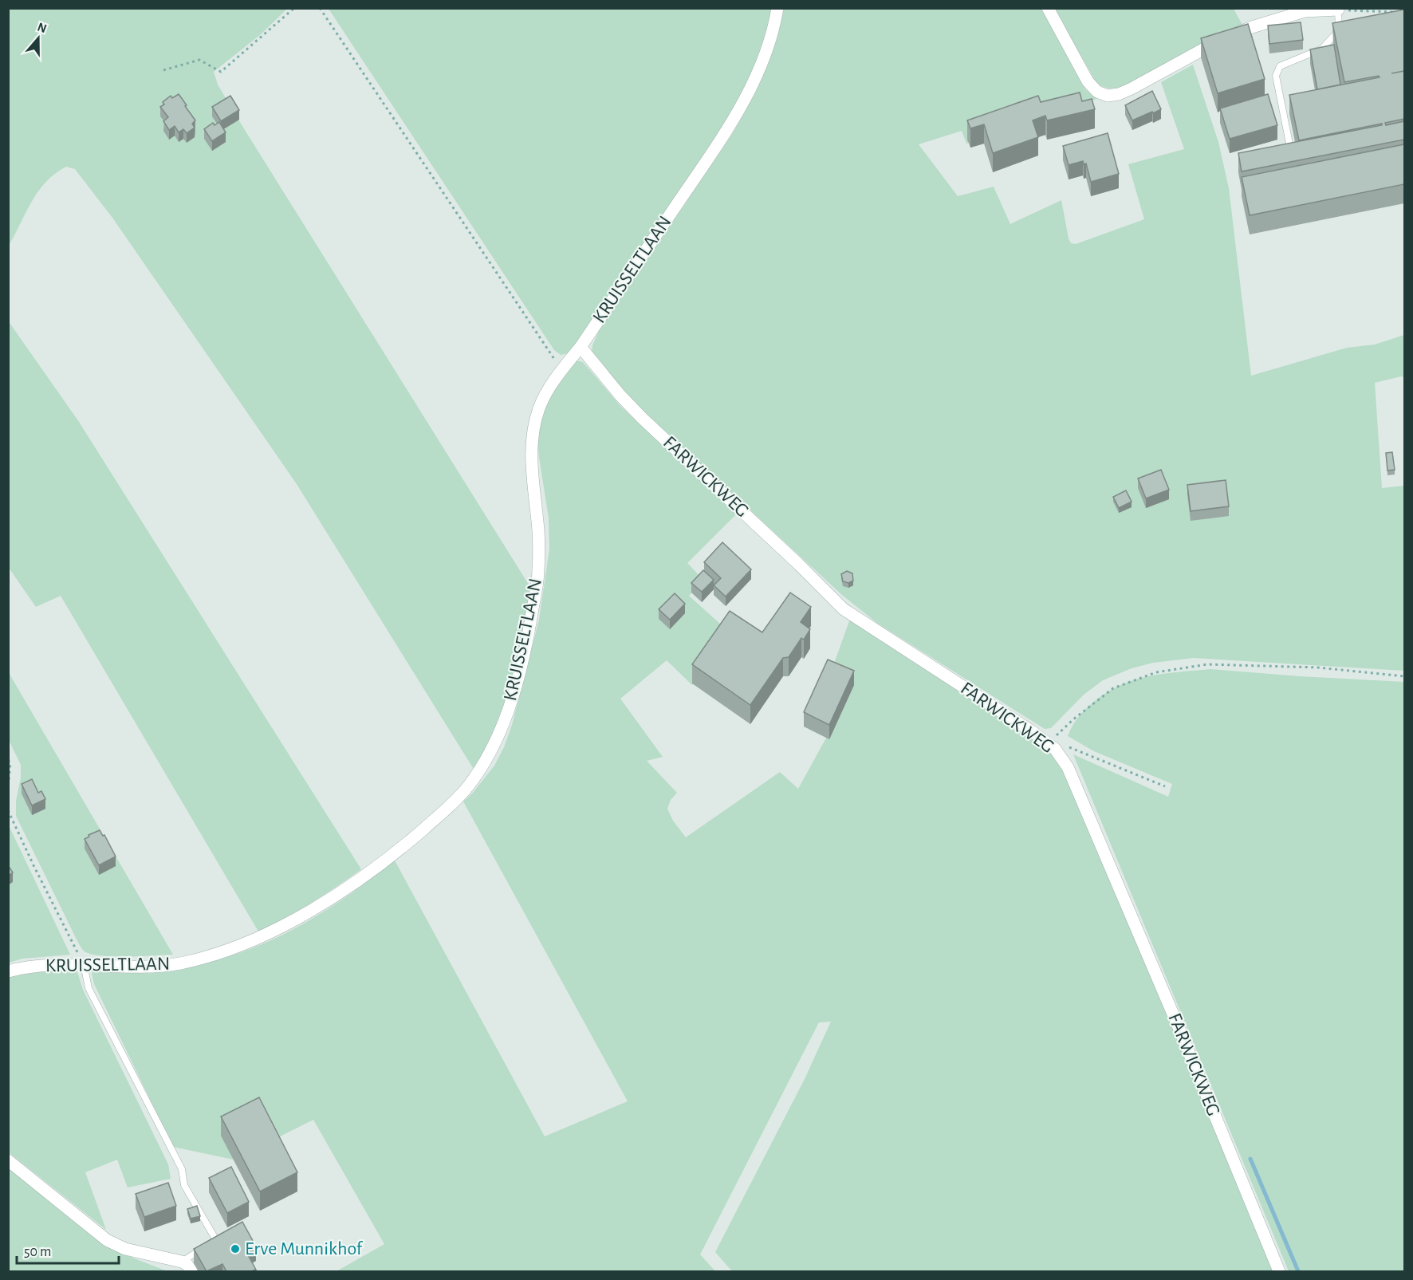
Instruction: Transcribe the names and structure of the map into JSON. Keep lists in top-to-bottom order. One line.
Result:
{"streets":{"street":["KRUISSELTLAAN","FARWICKWEG"]},"crossings":[["KRUISSELTLAAN","FARWICKWEG"]],"places":["Erve Munnikhof"],"scale_bar":"50 m","north":"top"}
